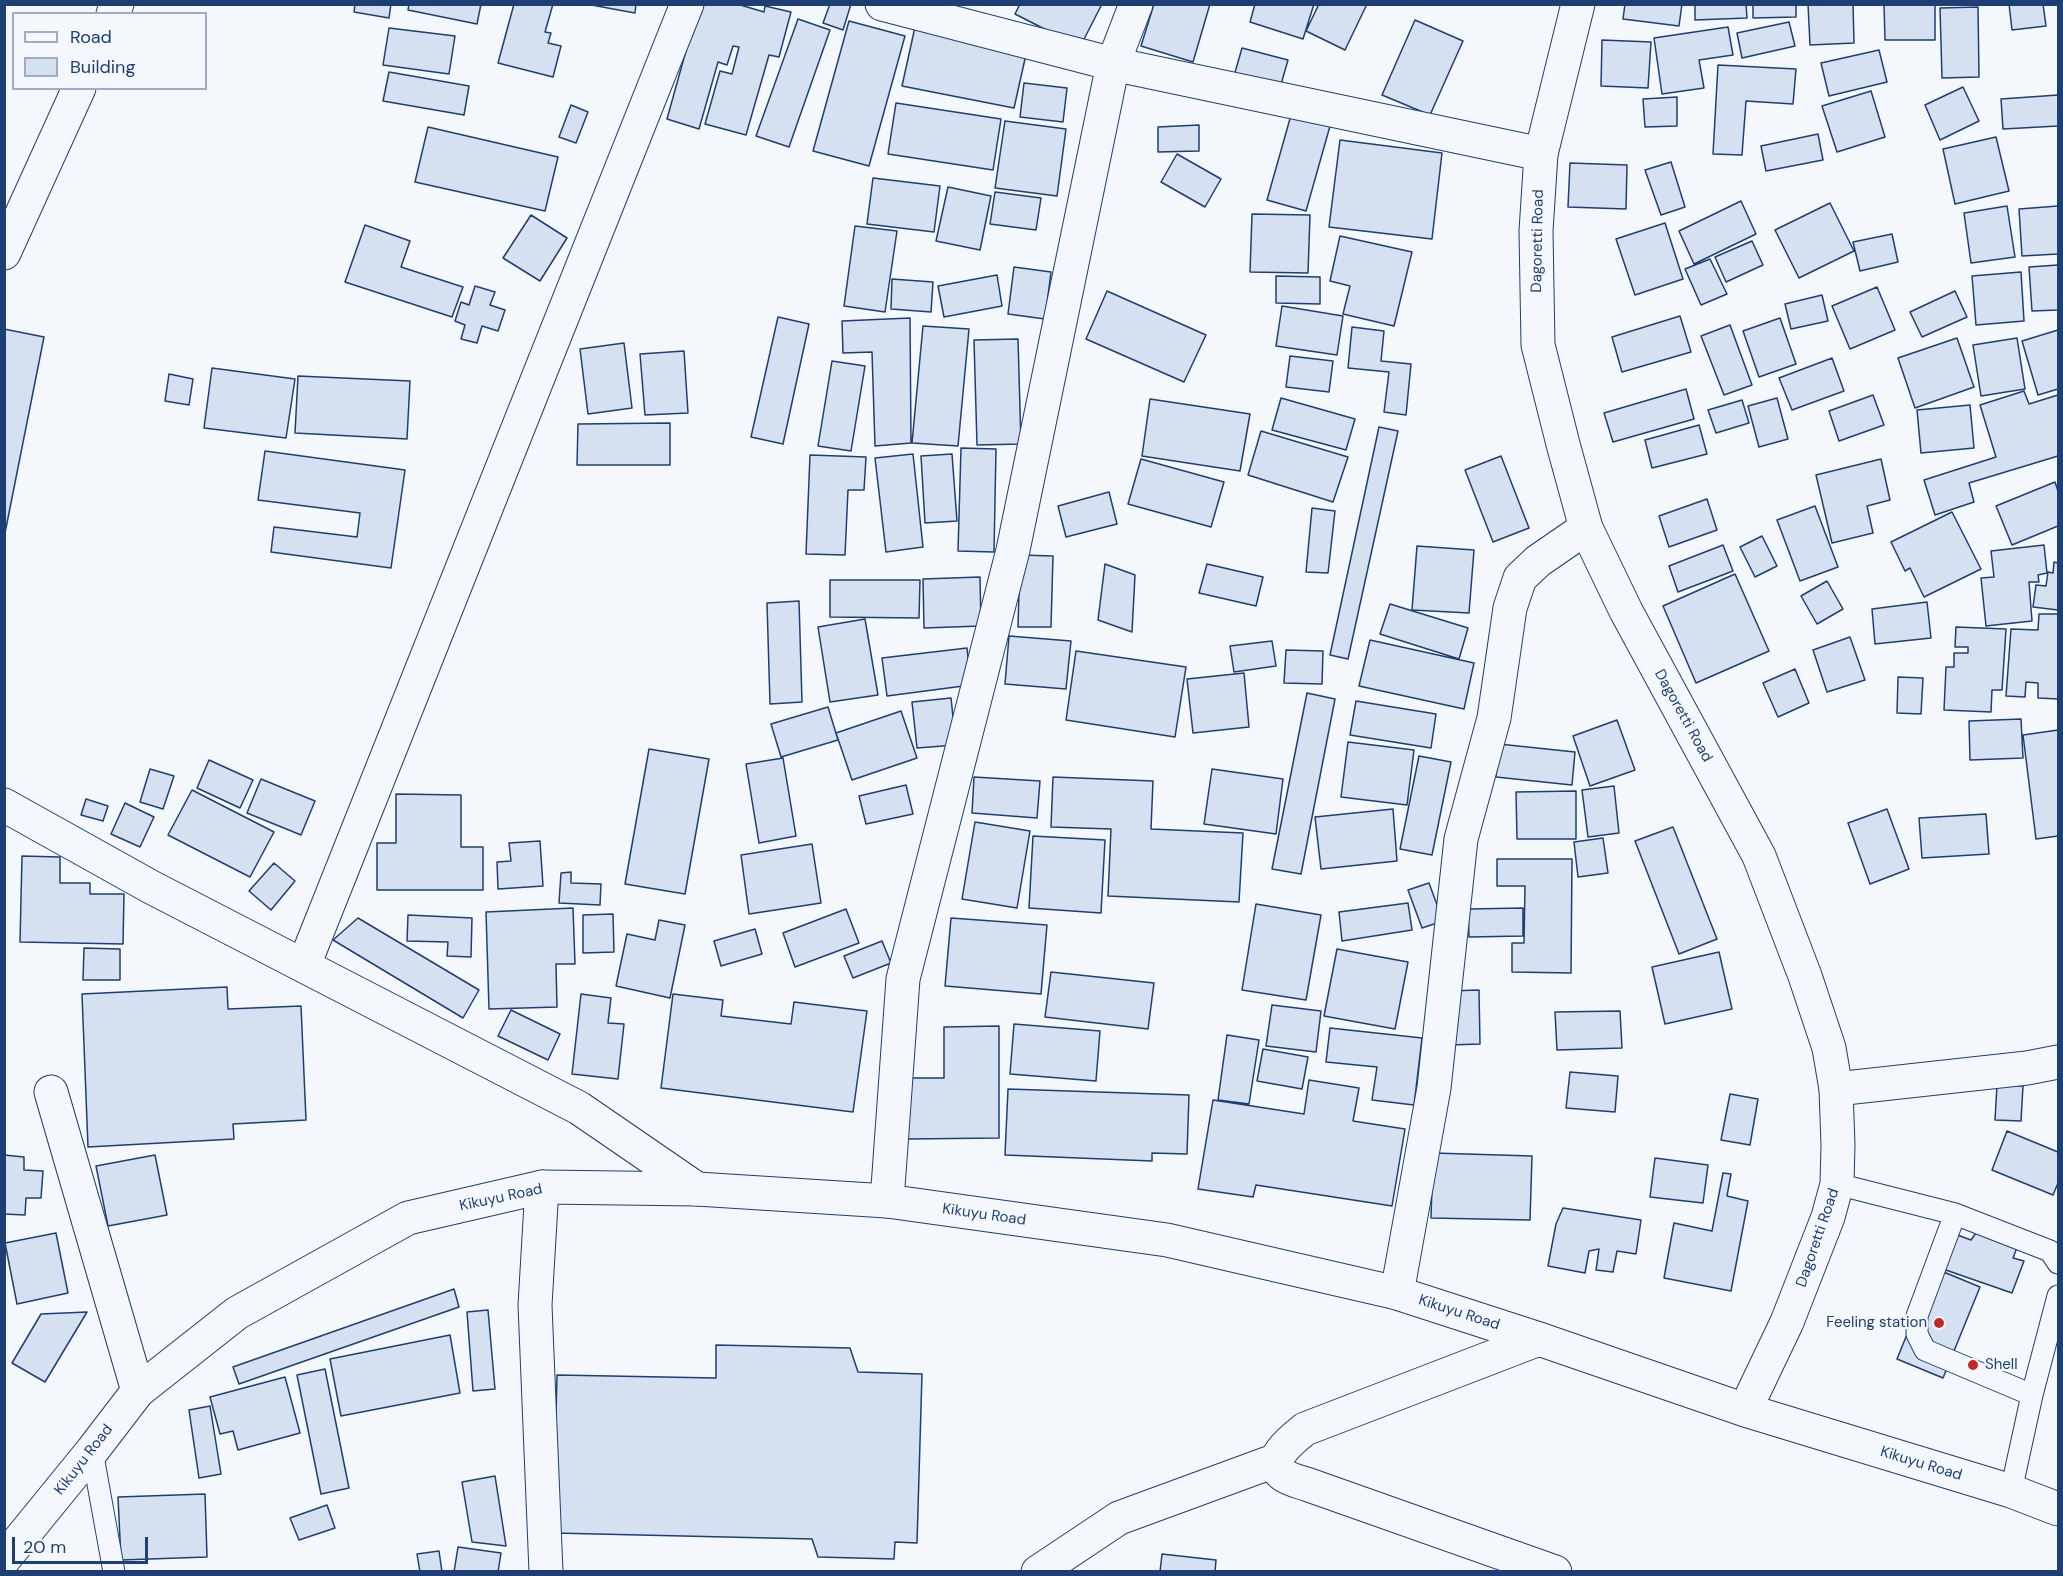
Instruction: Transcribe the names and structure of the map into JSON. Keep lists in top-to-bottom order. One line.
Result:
{"streets":{"street":["Dagoretti Road","Kikuyu Road"]},"crossings":[["Dagoretti Road","Kikuyu Road"]],"places":["Feeling station","Shell"],"legend":["Road","Building"],"scale_bar":"20 m"}
